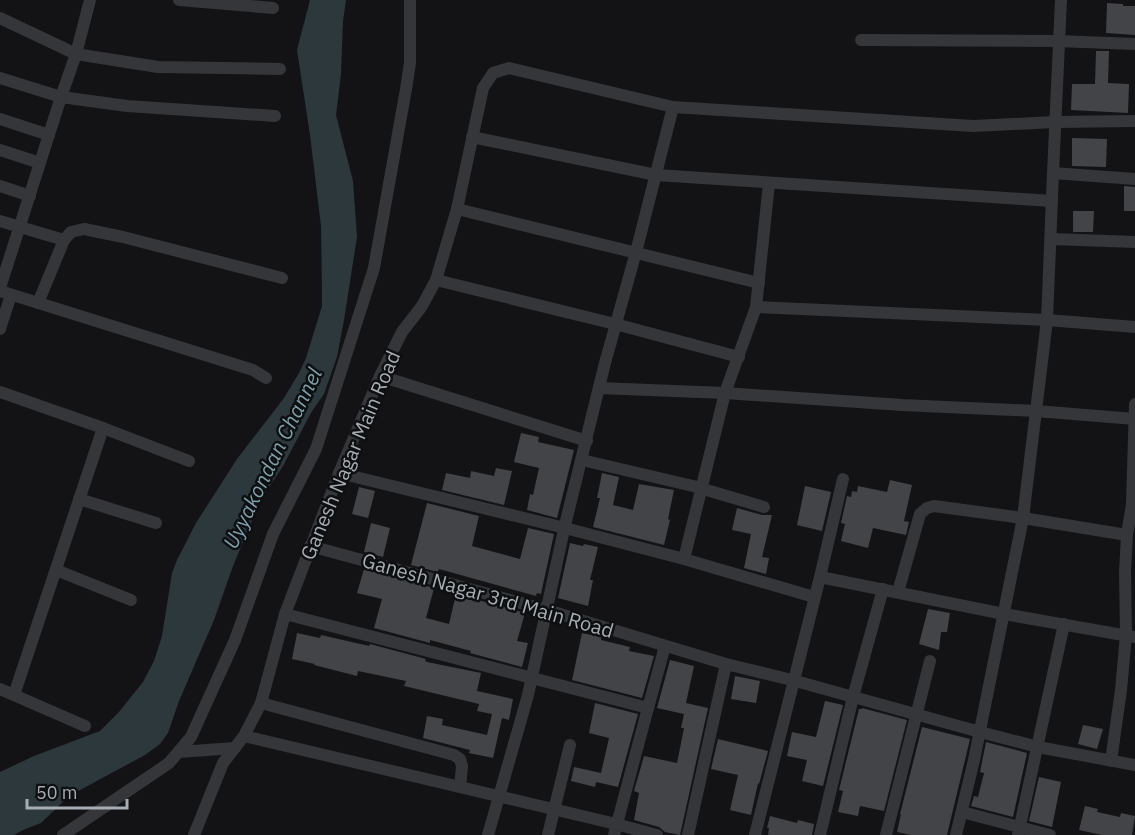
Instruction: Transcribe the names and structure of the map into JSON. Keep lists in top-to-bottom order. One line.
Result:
{"streets":{"street":["Ganesh Nagar Main Road","Ganesh Nagar 3rd Main Road"]},"crossings":[["Ganesh Nagar Main Road","Ganesh Nagar 3rd Main Road"]],"water":["Uyyakondan Channel"],"scale_bar":"50 m"}
